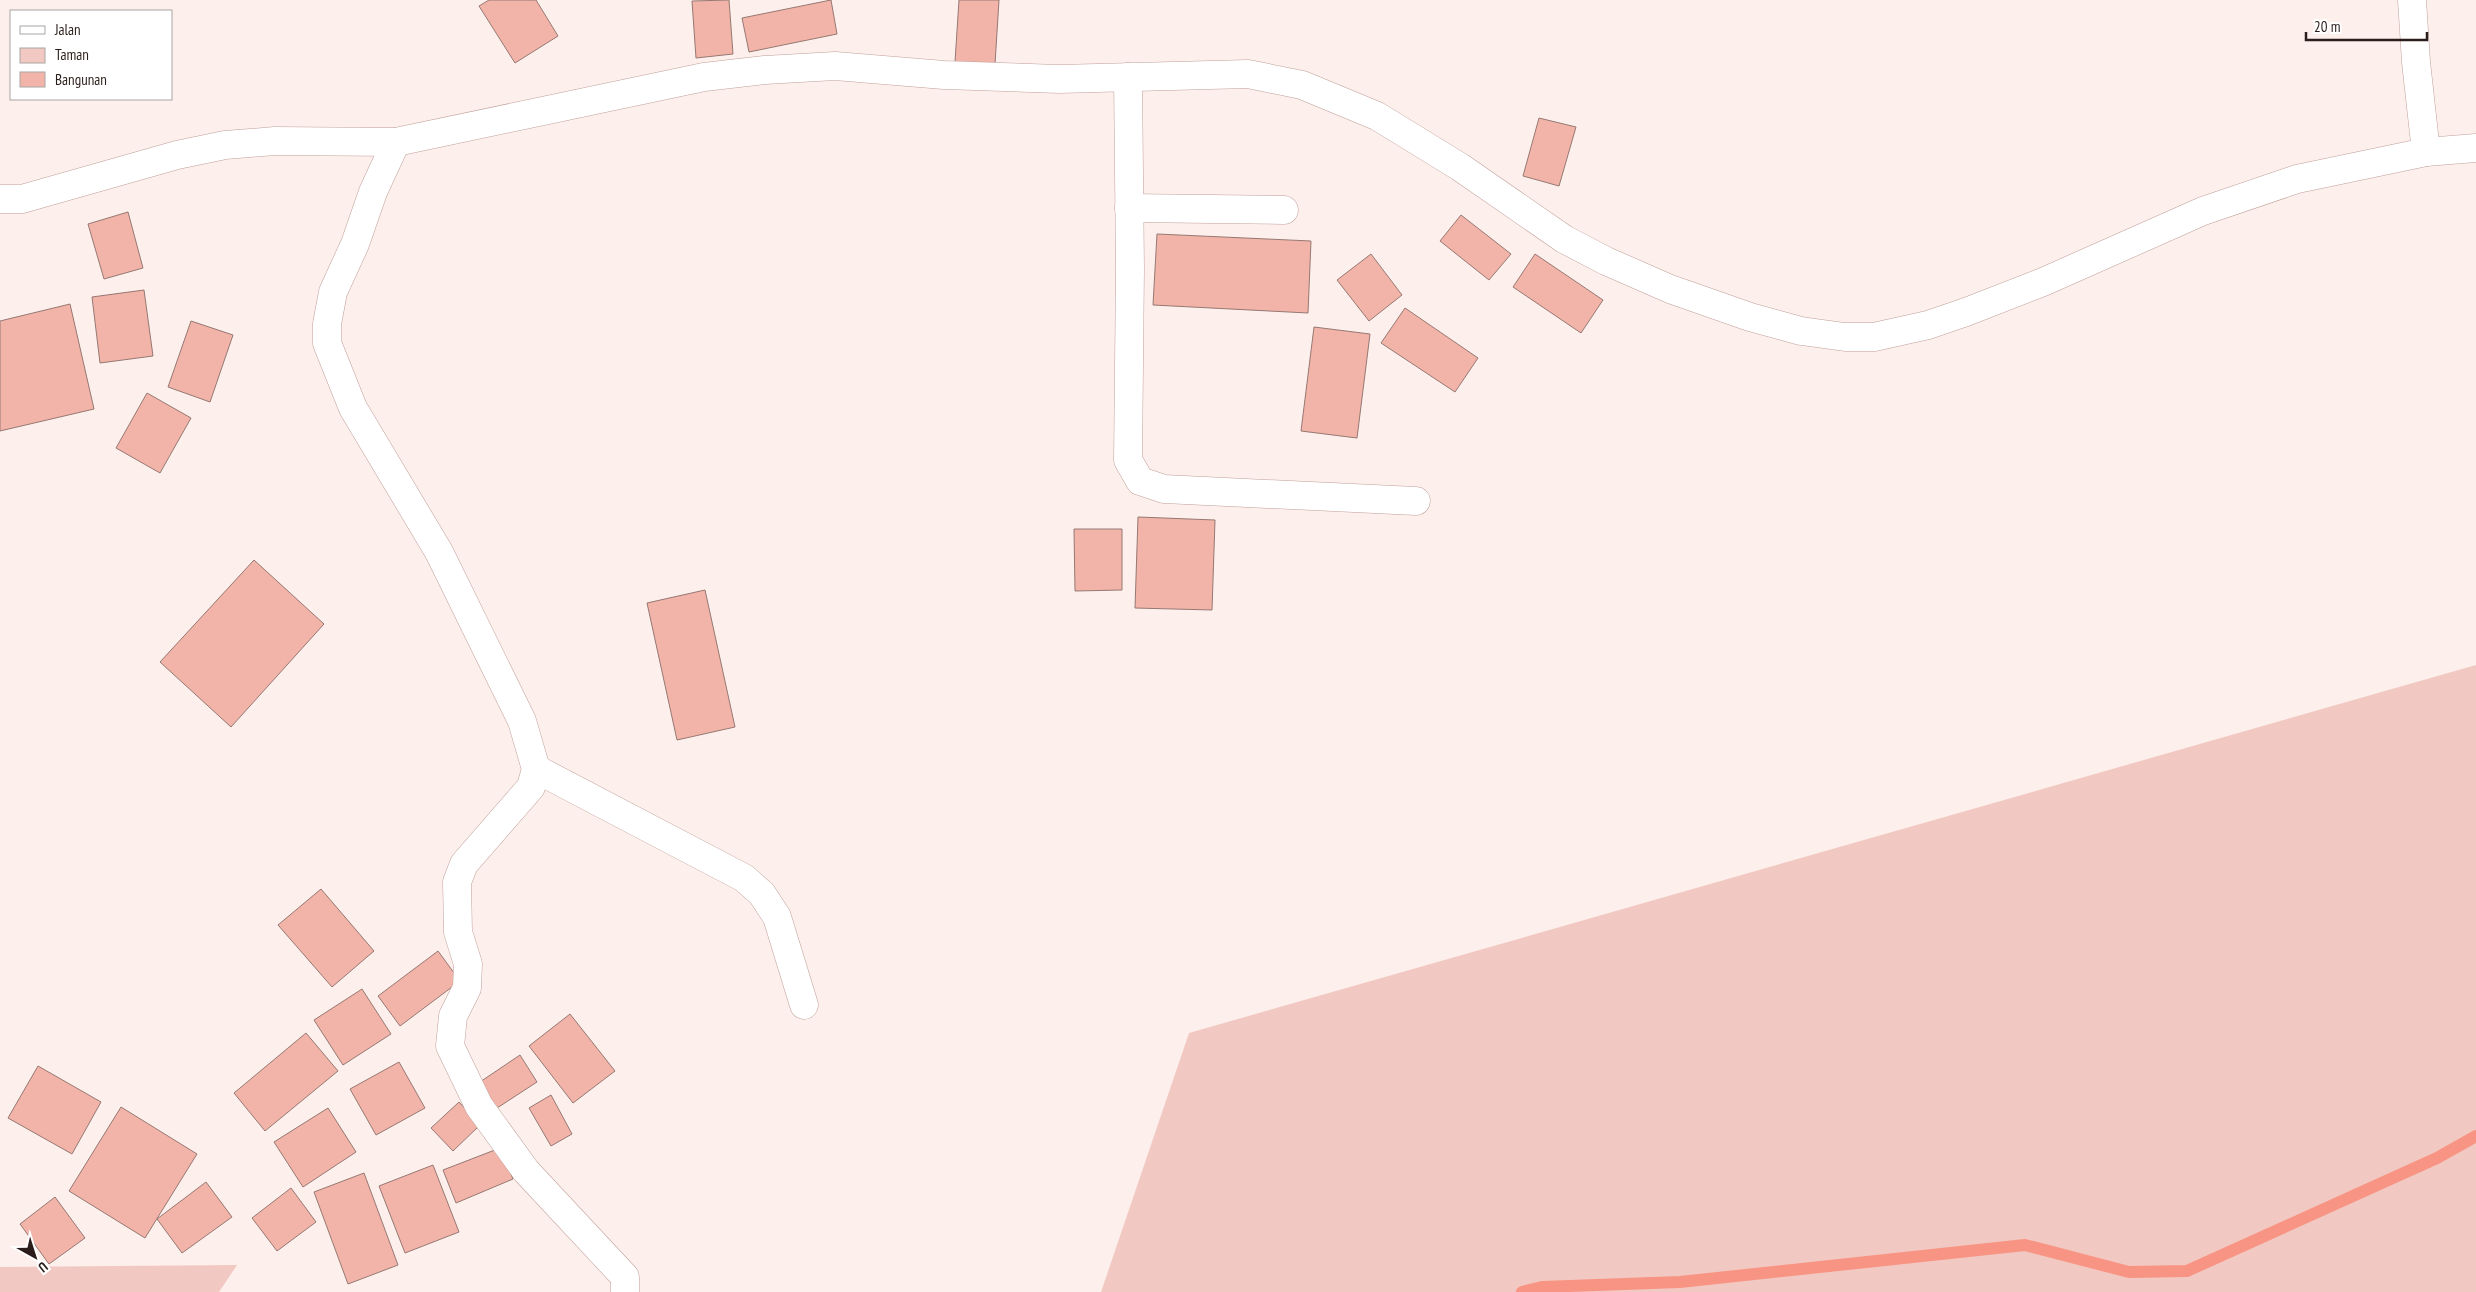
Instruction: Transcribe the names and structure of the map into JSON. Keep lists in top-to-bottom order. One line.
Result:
{"legend":["Jalan","Taman","Bangunan"],"scale_bar":"20 m","north":"bottom right"}
